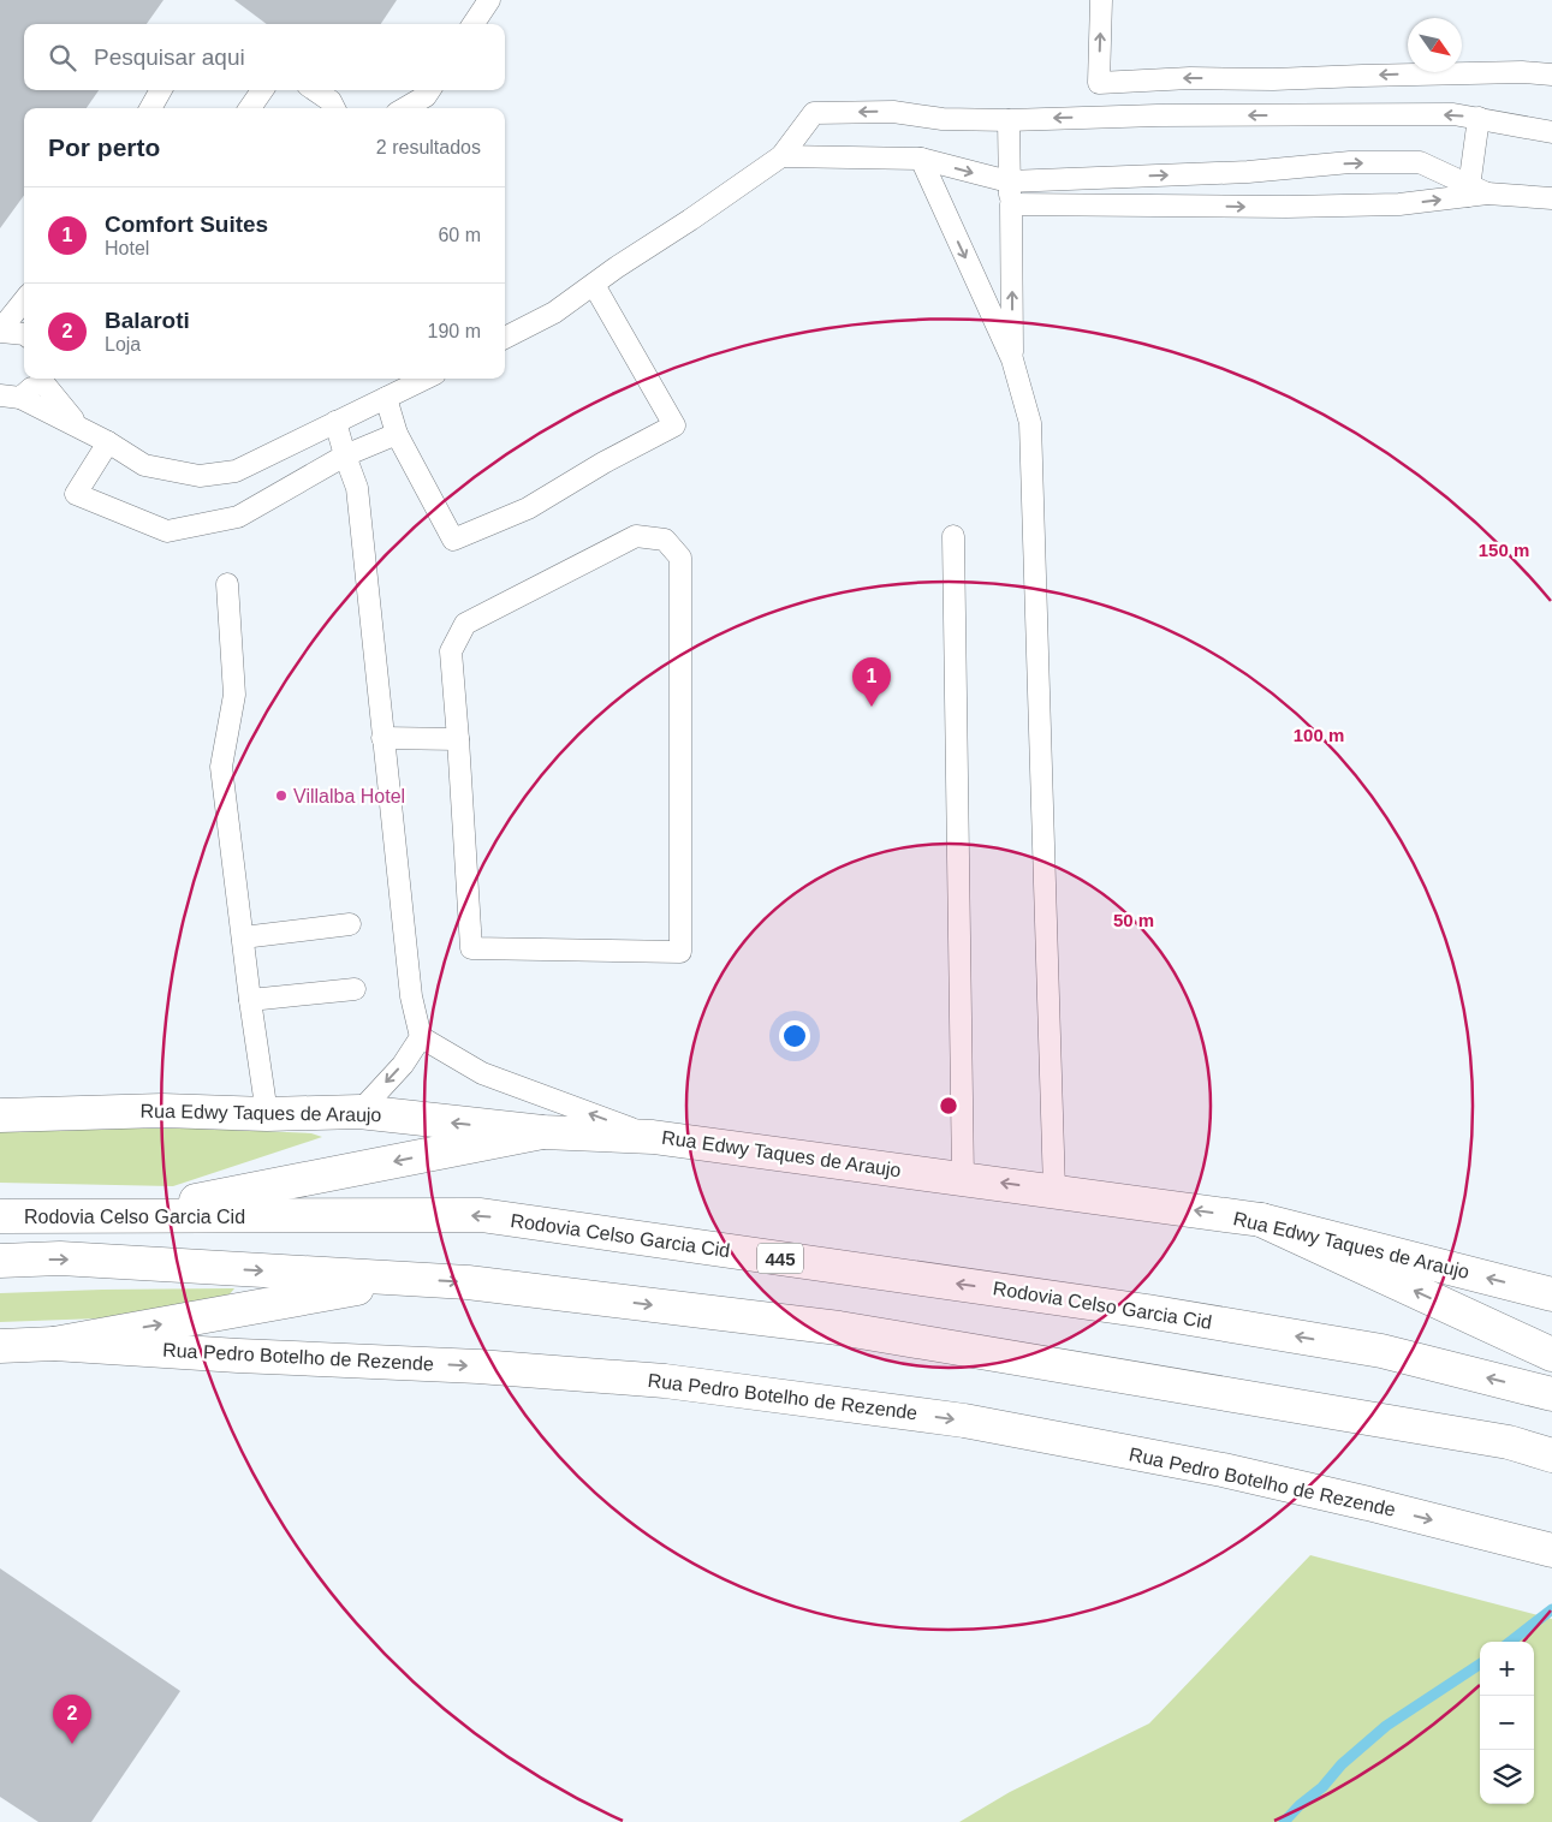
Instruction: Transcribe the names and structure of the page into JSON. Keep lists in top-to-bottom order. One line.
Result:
{"streets":{"main road":["Rua Edwy Taques de Araujo","Rodovia Celso Garcia Cid","445","Rua Pedro Botelho de Rezende"]},"places":["Villalba Hotel"],"north":"bottom right","page":{"search":"Pesquisar aqui","heading":["Por perto","2 resultados"],"list":[{"mark":"1","name":"Comfort Suites","note":"Hotel","value":"60 m"},{"mark":"2","name":"Balaroti","note":"Loja","value":"190 m"}],"pins":["1","2"],"map_buttons":["+","−"]},"rings":["150 m","100 m","50 m"]}
